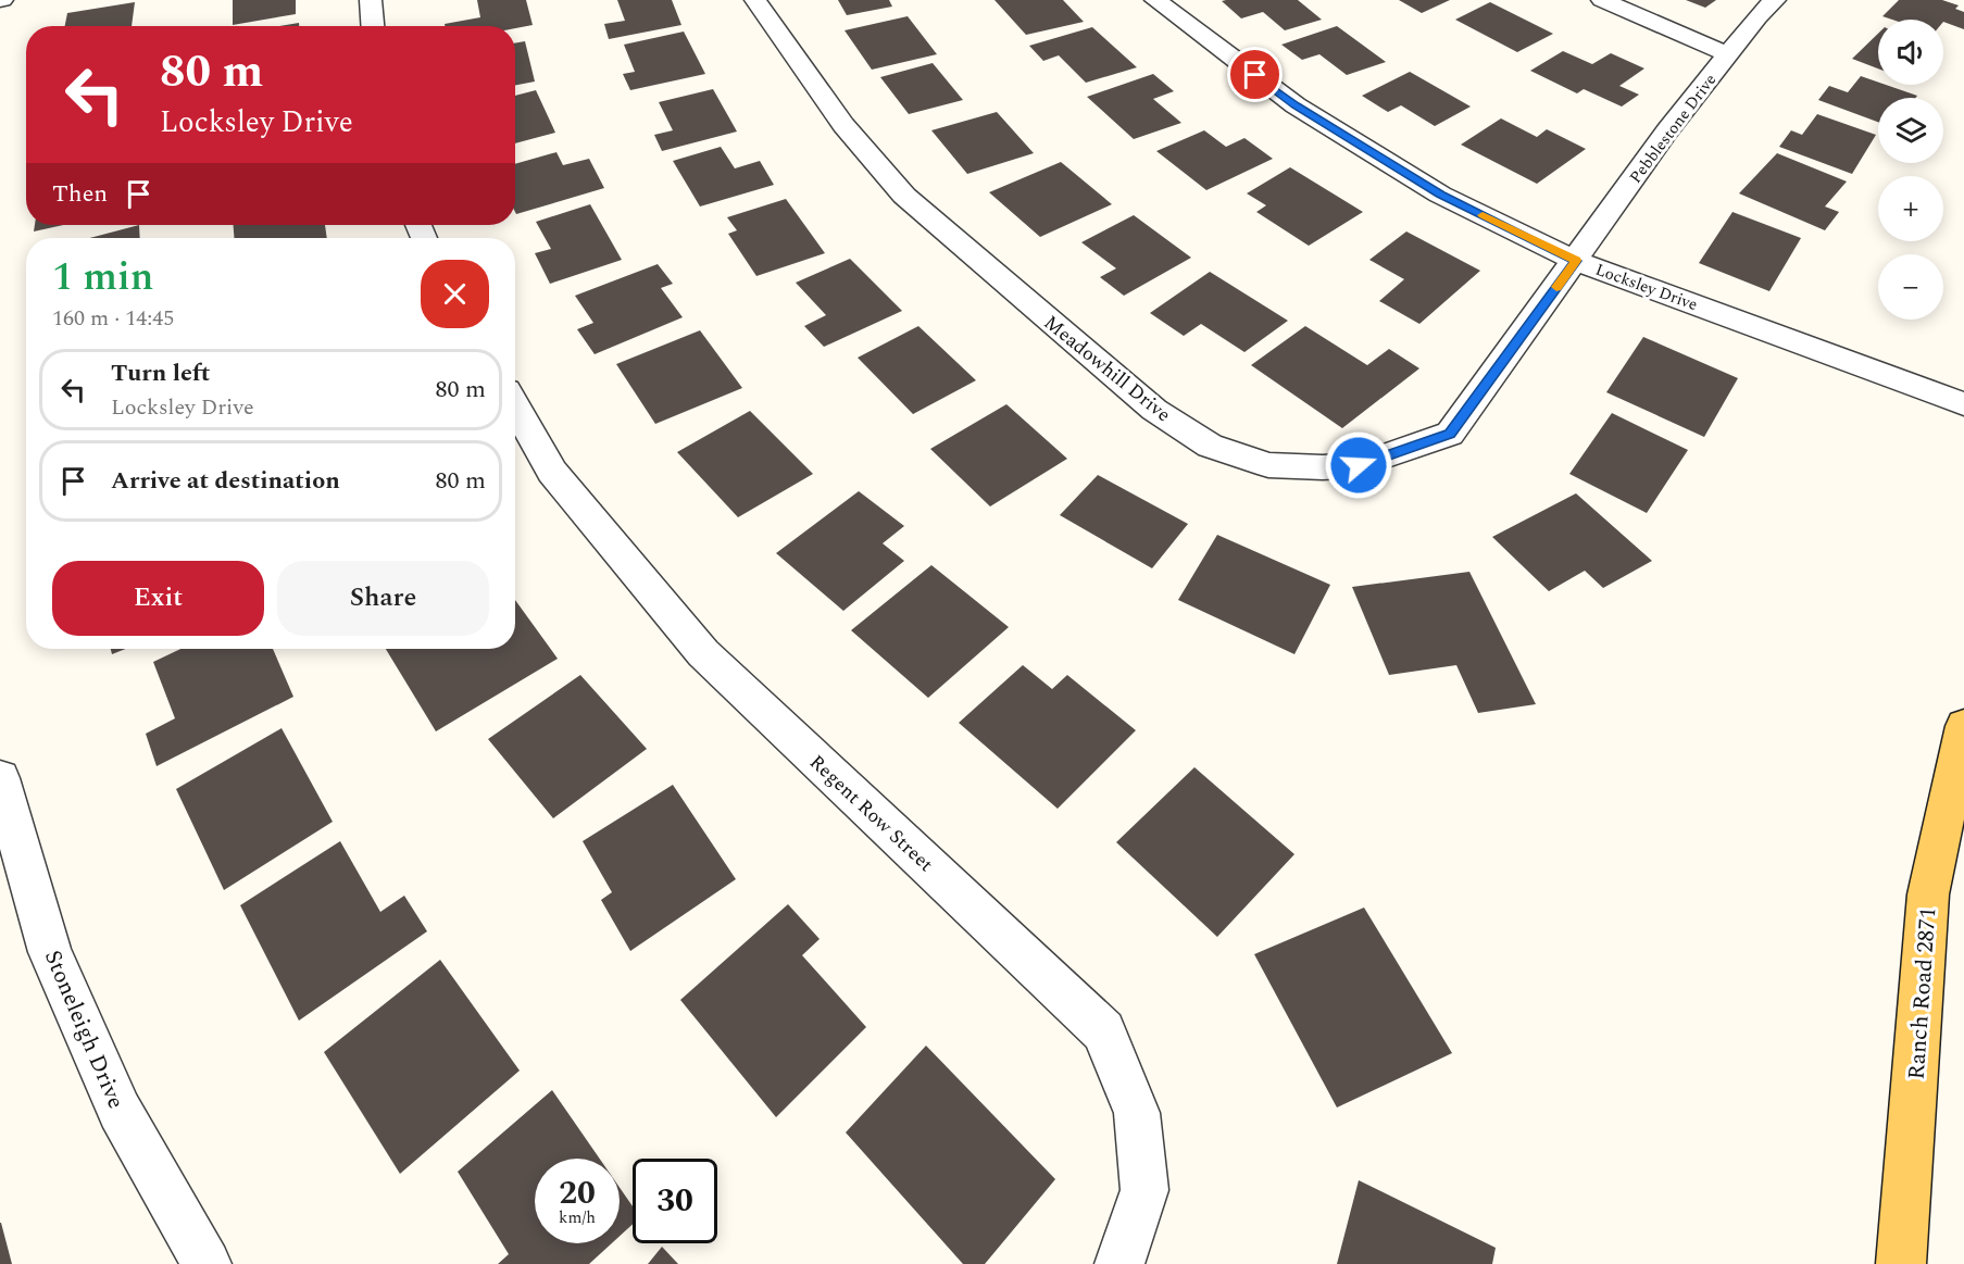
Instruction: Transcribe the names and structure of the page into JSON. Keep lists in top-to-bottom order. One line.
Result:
{"streets":{"main road":["Ranch Road 2871"],"street":["Pebblestone Drive","Locksley Drive","Meadowhill Drive","Regent Row Street","Stoneleigh Drive"]},"crossings":[["Pebblestone Drive","Locksley Drive"],["Pebblestone Drive","Meadowhill Drive"],["Locksley Drive","Meadowhill Drive"]],"page":{"map_buttons":["+","−"],"turn":["80 m","Locksley Drive"],"then":"Then","heading":["1 min","160 m · 14:45"],"list":[{"name":"Turn left","note":"Locksley Drive","value":"80 m"},{"name":"Arrive at destination","value":"80 m"}],"buttons":["Exit","Share"],"speed":"20 km/h","limit":"30"}}
